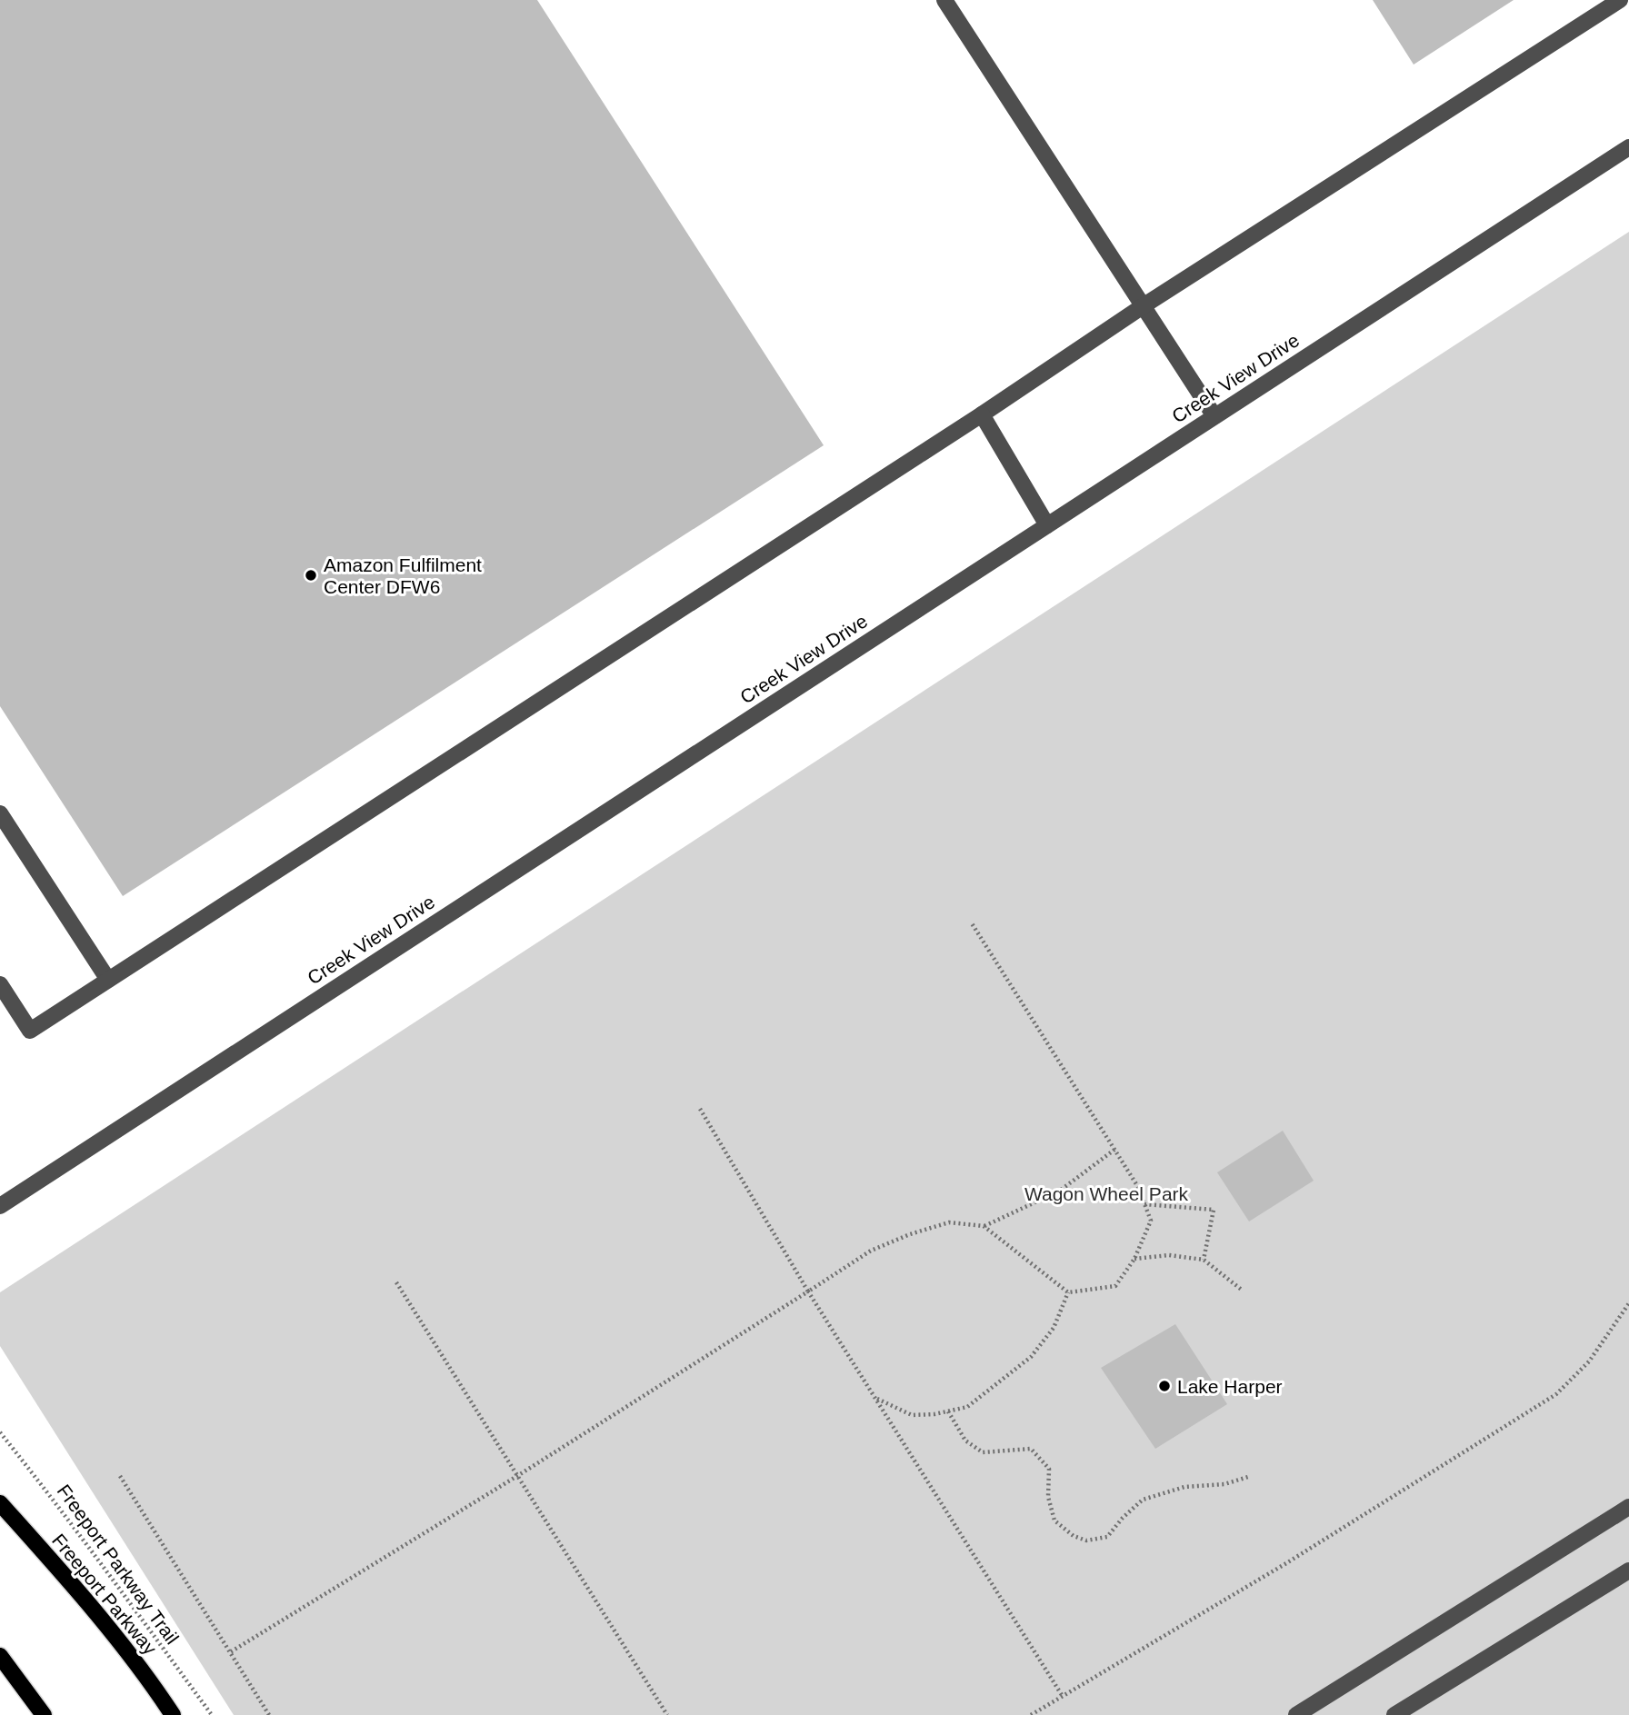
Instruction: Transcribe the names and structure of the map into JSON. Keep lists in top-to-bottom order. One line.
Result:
{"streets":{"main road":["Freeport Parkway"],"street":["Creek View Drive"],"path":["Freeport Parkway Trail"]},"parks":["Wagon Wheel Park"],"places":["Amazon Fulfilment Center DFW6","Lake Harper"]}
